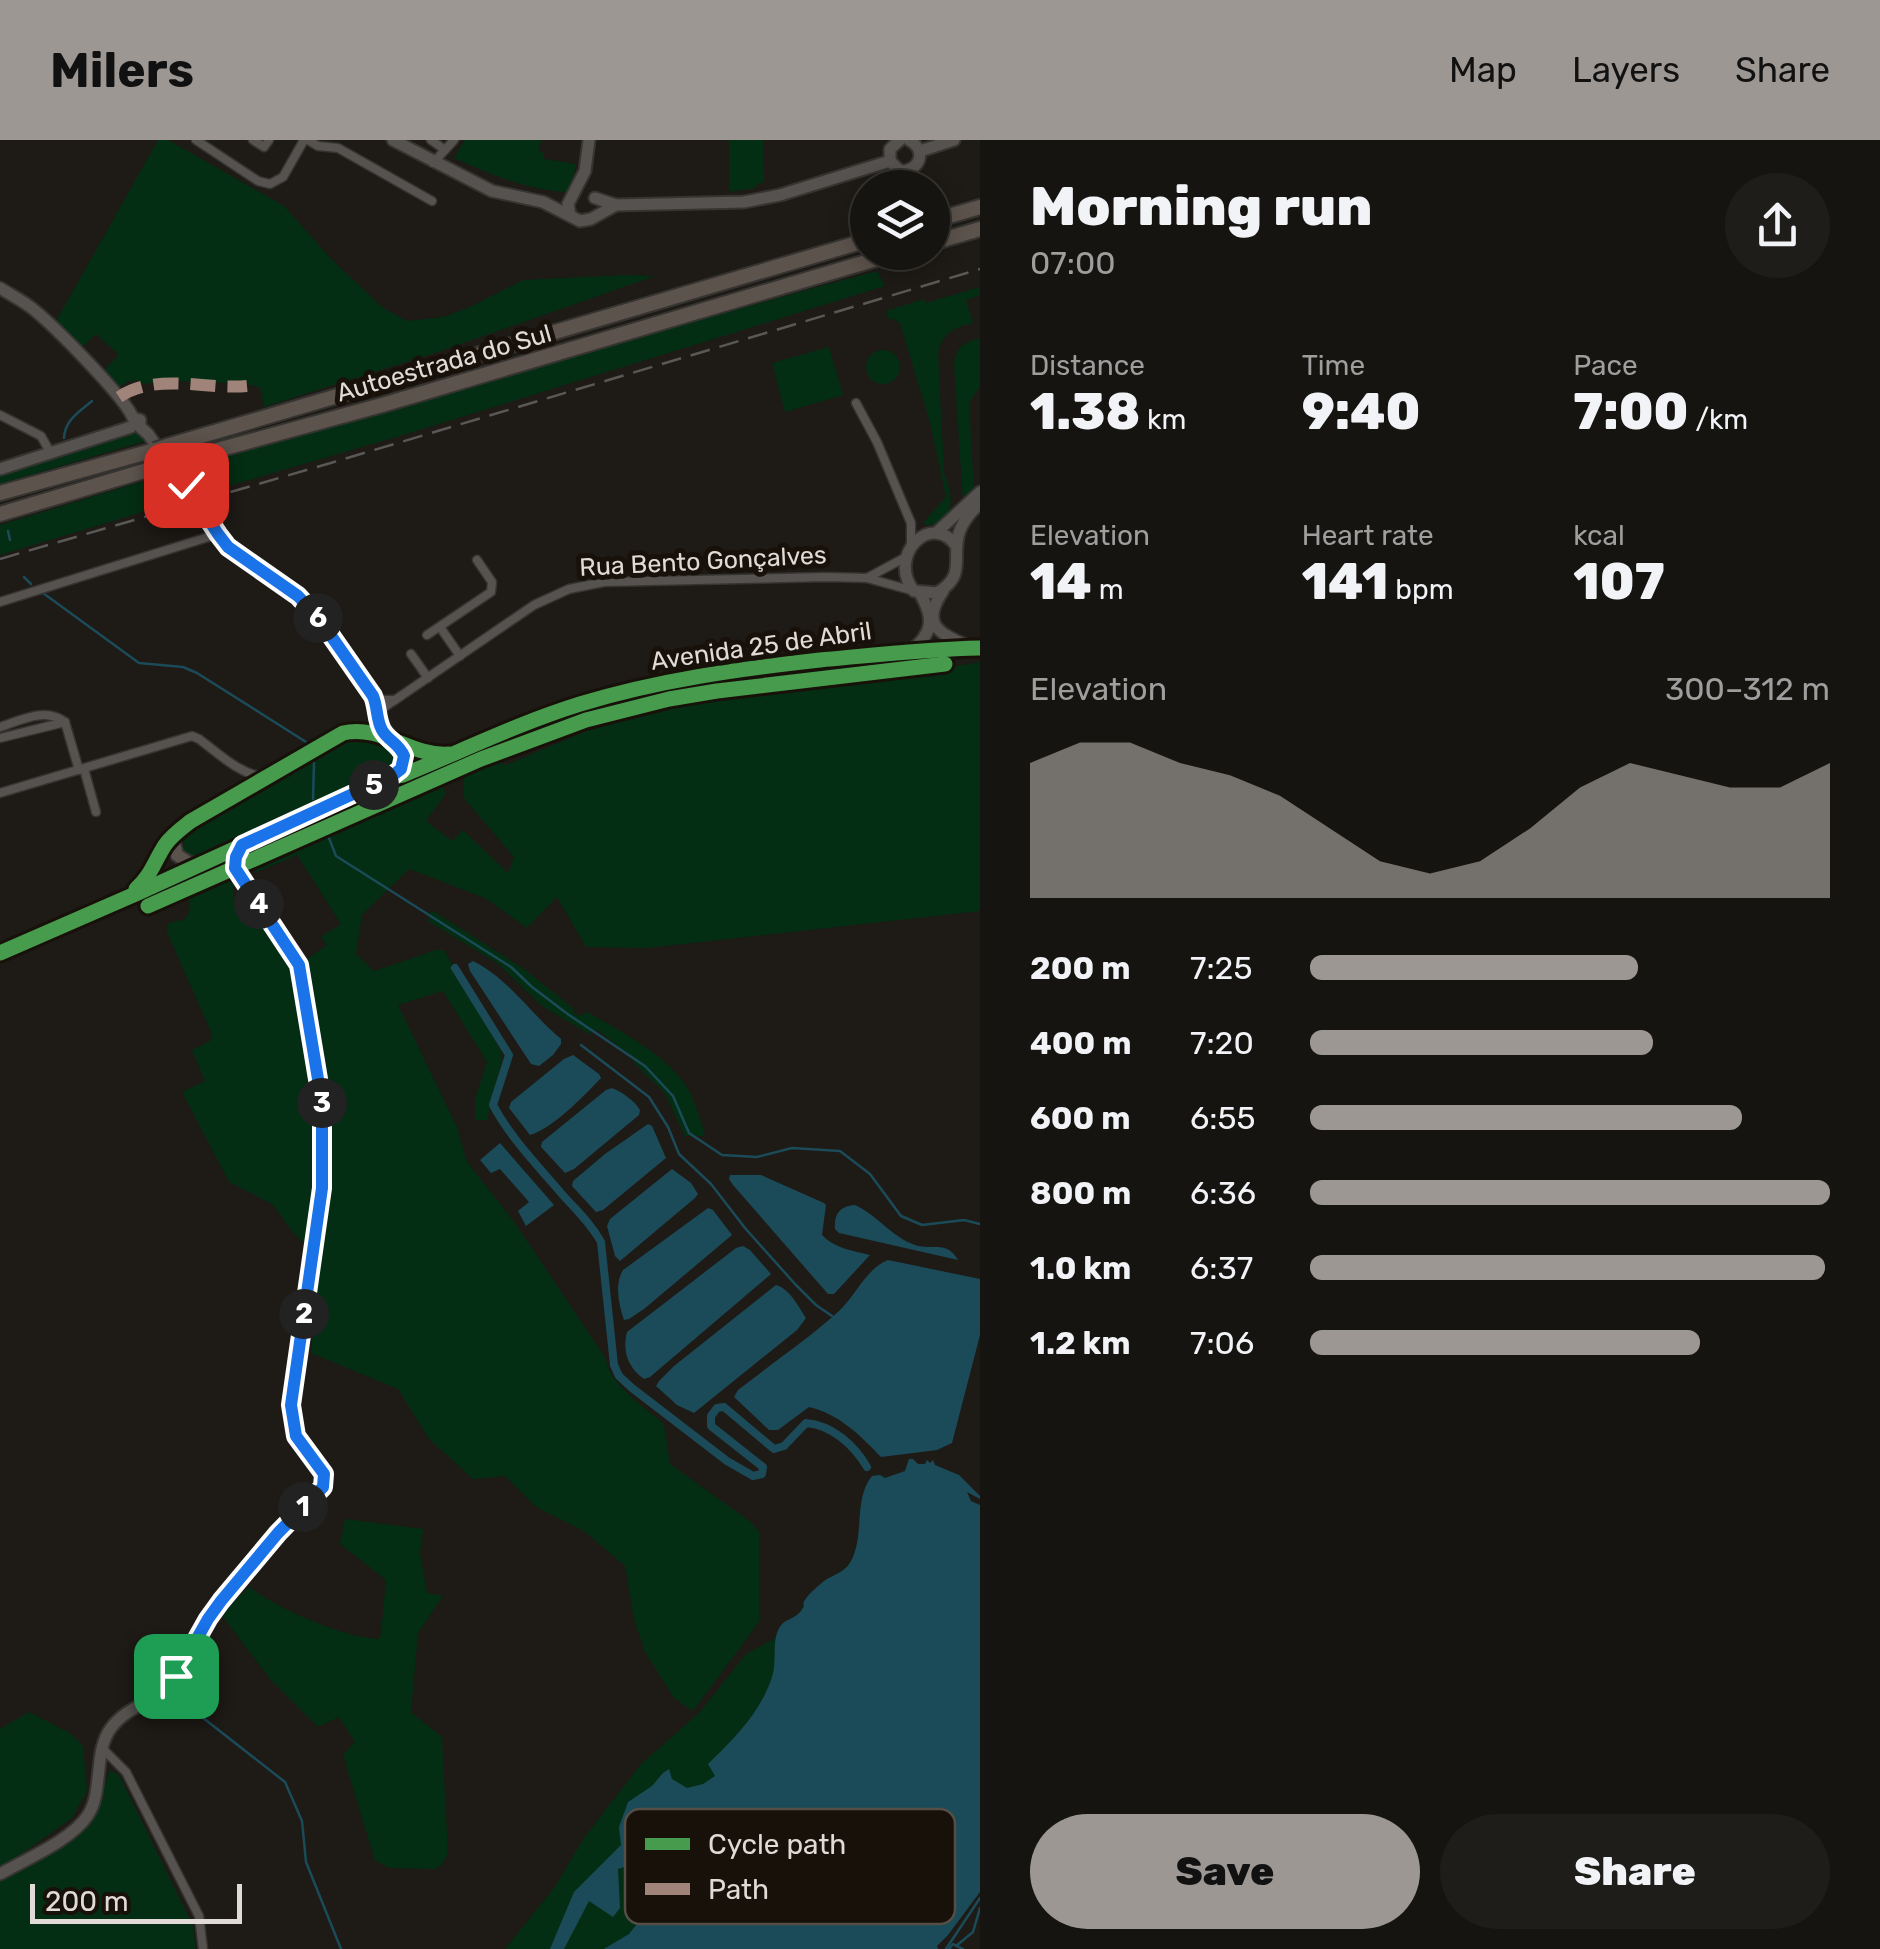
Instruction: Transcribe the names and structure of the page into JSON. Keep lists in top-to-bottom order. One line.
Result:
{"streets":{"highway":["Autoestrada do Sul"],"main road":["Avenida 25 de Abril"],"street":["Rua Bento Gonçalves"]},"legend":["Cycle path","Path"],"scale_bar":"200 m","page":{"header":"Milers","nav":["Map","Layers","Share"],"heading":["Morning run","07:00"],"stats":[["Distance","1.38 km"],["Time","9:40"],["Pace","7:00 /km"],["Elevation","14 m"],["Heart rate","141 bpm"],["kcal","107"]],"pins":["6","5","4","3","2","1"],"chart":["Elevation","300–312 m"],"list":[{"name":"200 m","note":"7:25"},{"name":"400 m","note":"7:20"},{"name":"600 m","note":"6:55"},{"name":"800 m","note":"6:36"},{"name":"1.0 km","note":"6:37"},{"name":"1.2 km","note":"7:06"}],"buttons":["Save","Share"],"scale":"200 m"}}
